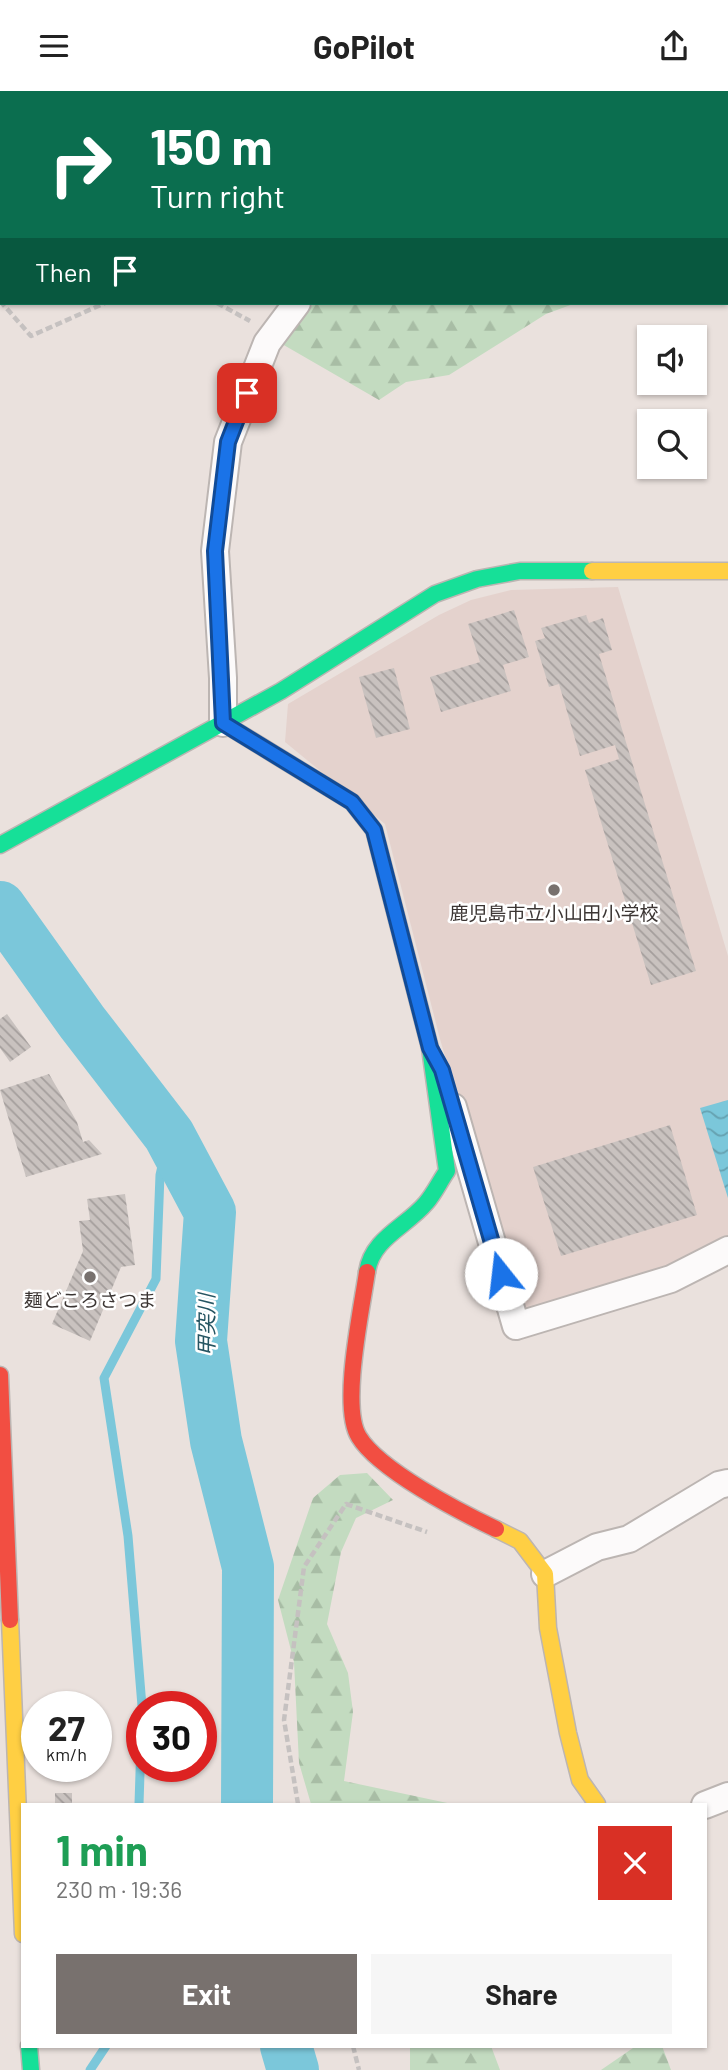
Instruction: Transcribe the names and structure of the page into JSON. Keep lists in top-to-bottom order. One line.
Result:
{"water":["甲突川"],"places":["鹿児島市立小山田小学校","麺どころさつま"],"page":{"header":"GoPilot","turn":["150 m","Turn right"],"then":"Then","speed":"27 km/h","limit":"30","heading":["1 min","230 m · 19:36"],"buttons":["Exit","Share"]}}
